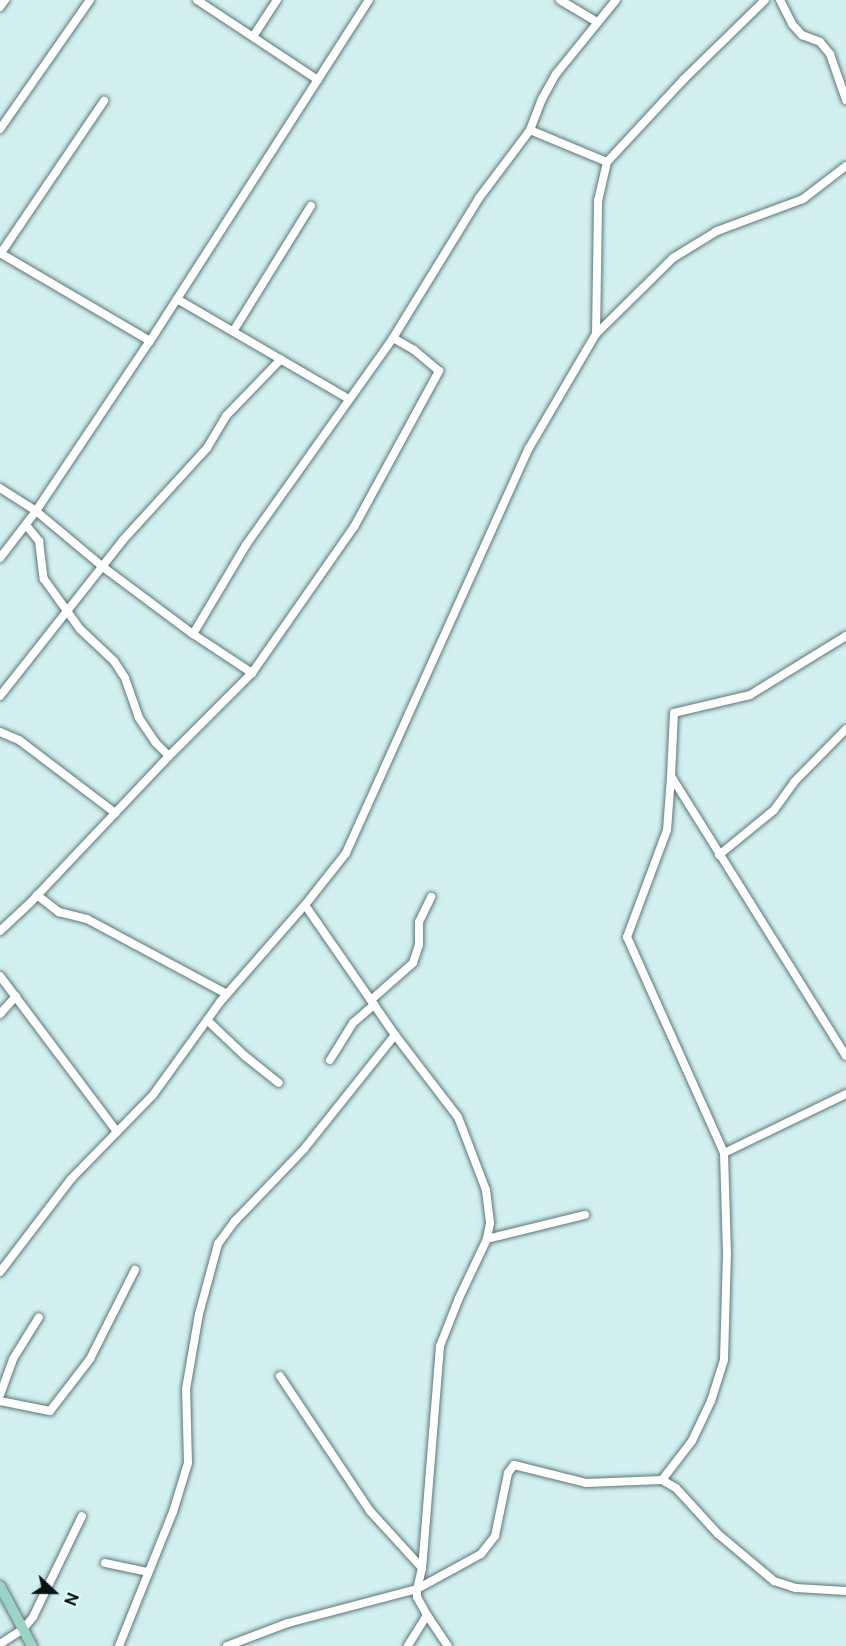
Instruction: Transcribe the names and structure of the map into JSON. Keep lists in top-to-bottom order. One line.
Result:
{"north":"right"}
